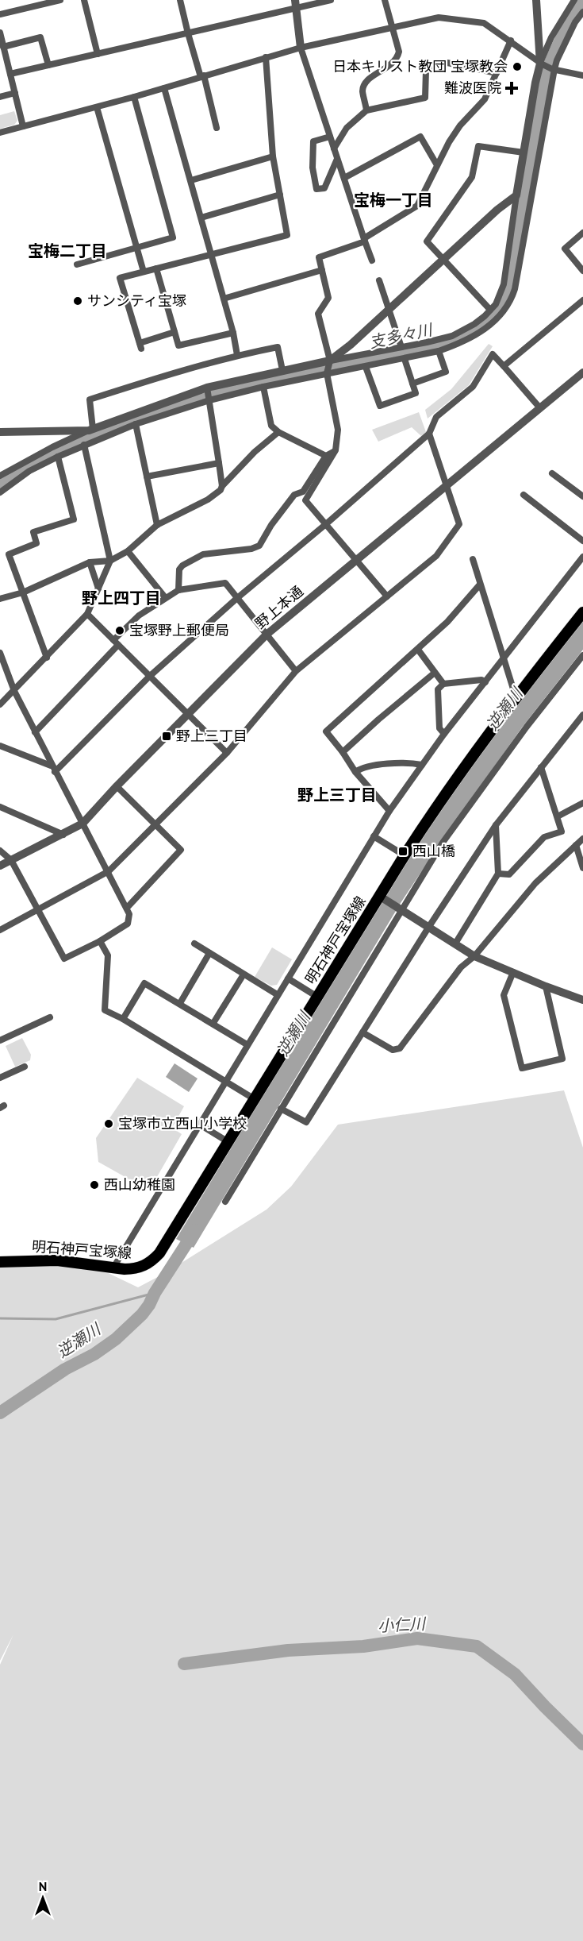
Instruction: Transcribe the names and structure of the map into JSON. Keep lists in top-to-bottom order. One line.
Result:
{"streets":{"main road":["明石神戸宝塚線"],"street":["野上本通"]},"districts":["宝梅一丁目","宝梅二丁目","野上四丁目","野上三丁目"],"water":["支多々川","逆瀬川","小仁川"],"places":{"other":["日本キリスト教団 宝塚教会","サンシティ宝塚","宝塚野上郵便局","宝塚市立西山小学校","西山幼稚園"],"health":["難波医院"],"transit":["野上三丁目","西山橋"]},"north":"top"}
